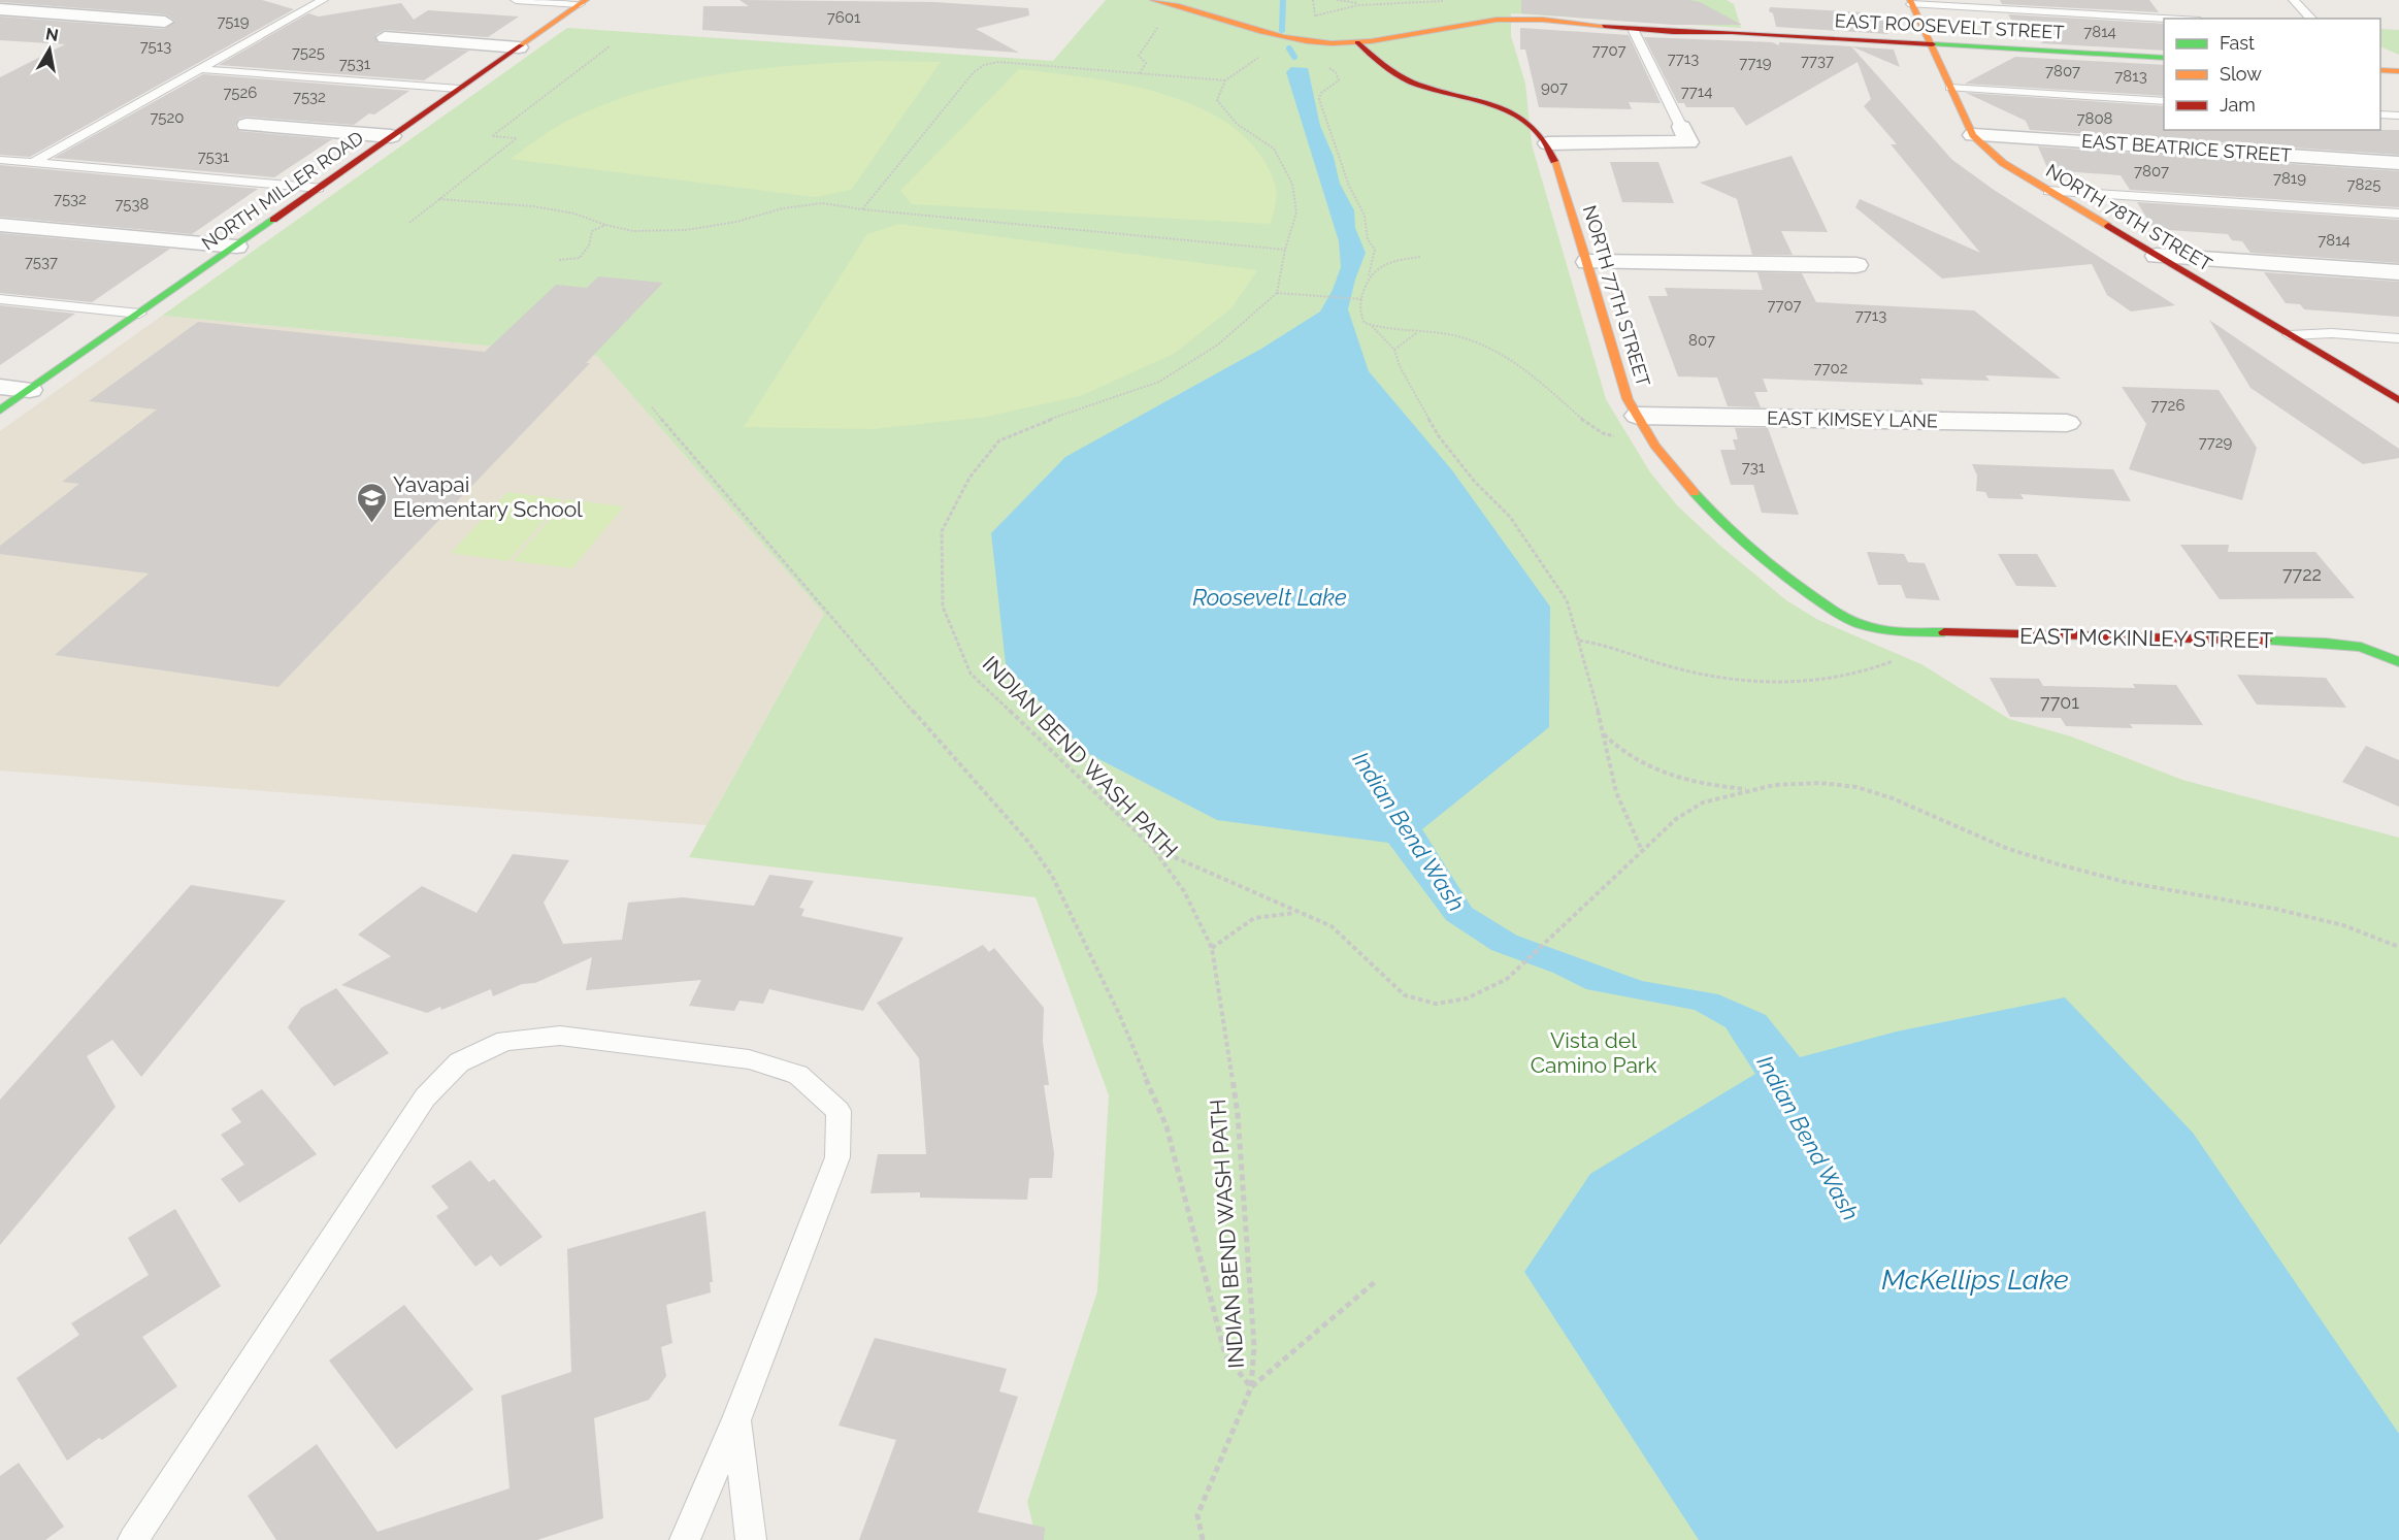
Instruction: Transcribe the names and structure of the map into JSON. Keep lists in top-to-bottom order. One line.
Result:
{"streets":{"street":["EAST ROOSEVELT STREET","EAST BEATRICE STREET","NORTH MILLER ROAD","NORTH 78TH STREET","NORTH 77TH STREET","EAST KIMSEY LANE","EAST MCKINLEY STREET"],"path":["INDIAN BEND WASH PATH"]},"crossings":[["EAST ROOSEVELT STREET","NORTH 78TH STREET"],["EAST ROOSEVELT STREET","NORTH 77TH STREET"],["EAST BEATRICE STREET","NORTH 78TH STREET"],["NORTH 77TH STREET","EAST KIMSEY LANE"],["NORTH 77TH STREET","EAST MCKINLEY STREET"]],"water":["Roosevelt Lake","Indian Bend Wash","McKellips Lake"],"parks":["Vista del Camino Park"],"places":{"school or university":["Yavapai Elementary School"]},"house_numbers":["7601","7519","7814","7513","7707","7525","7713","7737","7719","7531","7807","7813","907","7714","7526","7532","7520","7808","7531","7807","7819","7825","7532","7538","7814","7537","7707","7713","807","7702","7726","7729","731","7722","7701"],"legend":["Fast","Slow","Jam"],"north":"top"}
